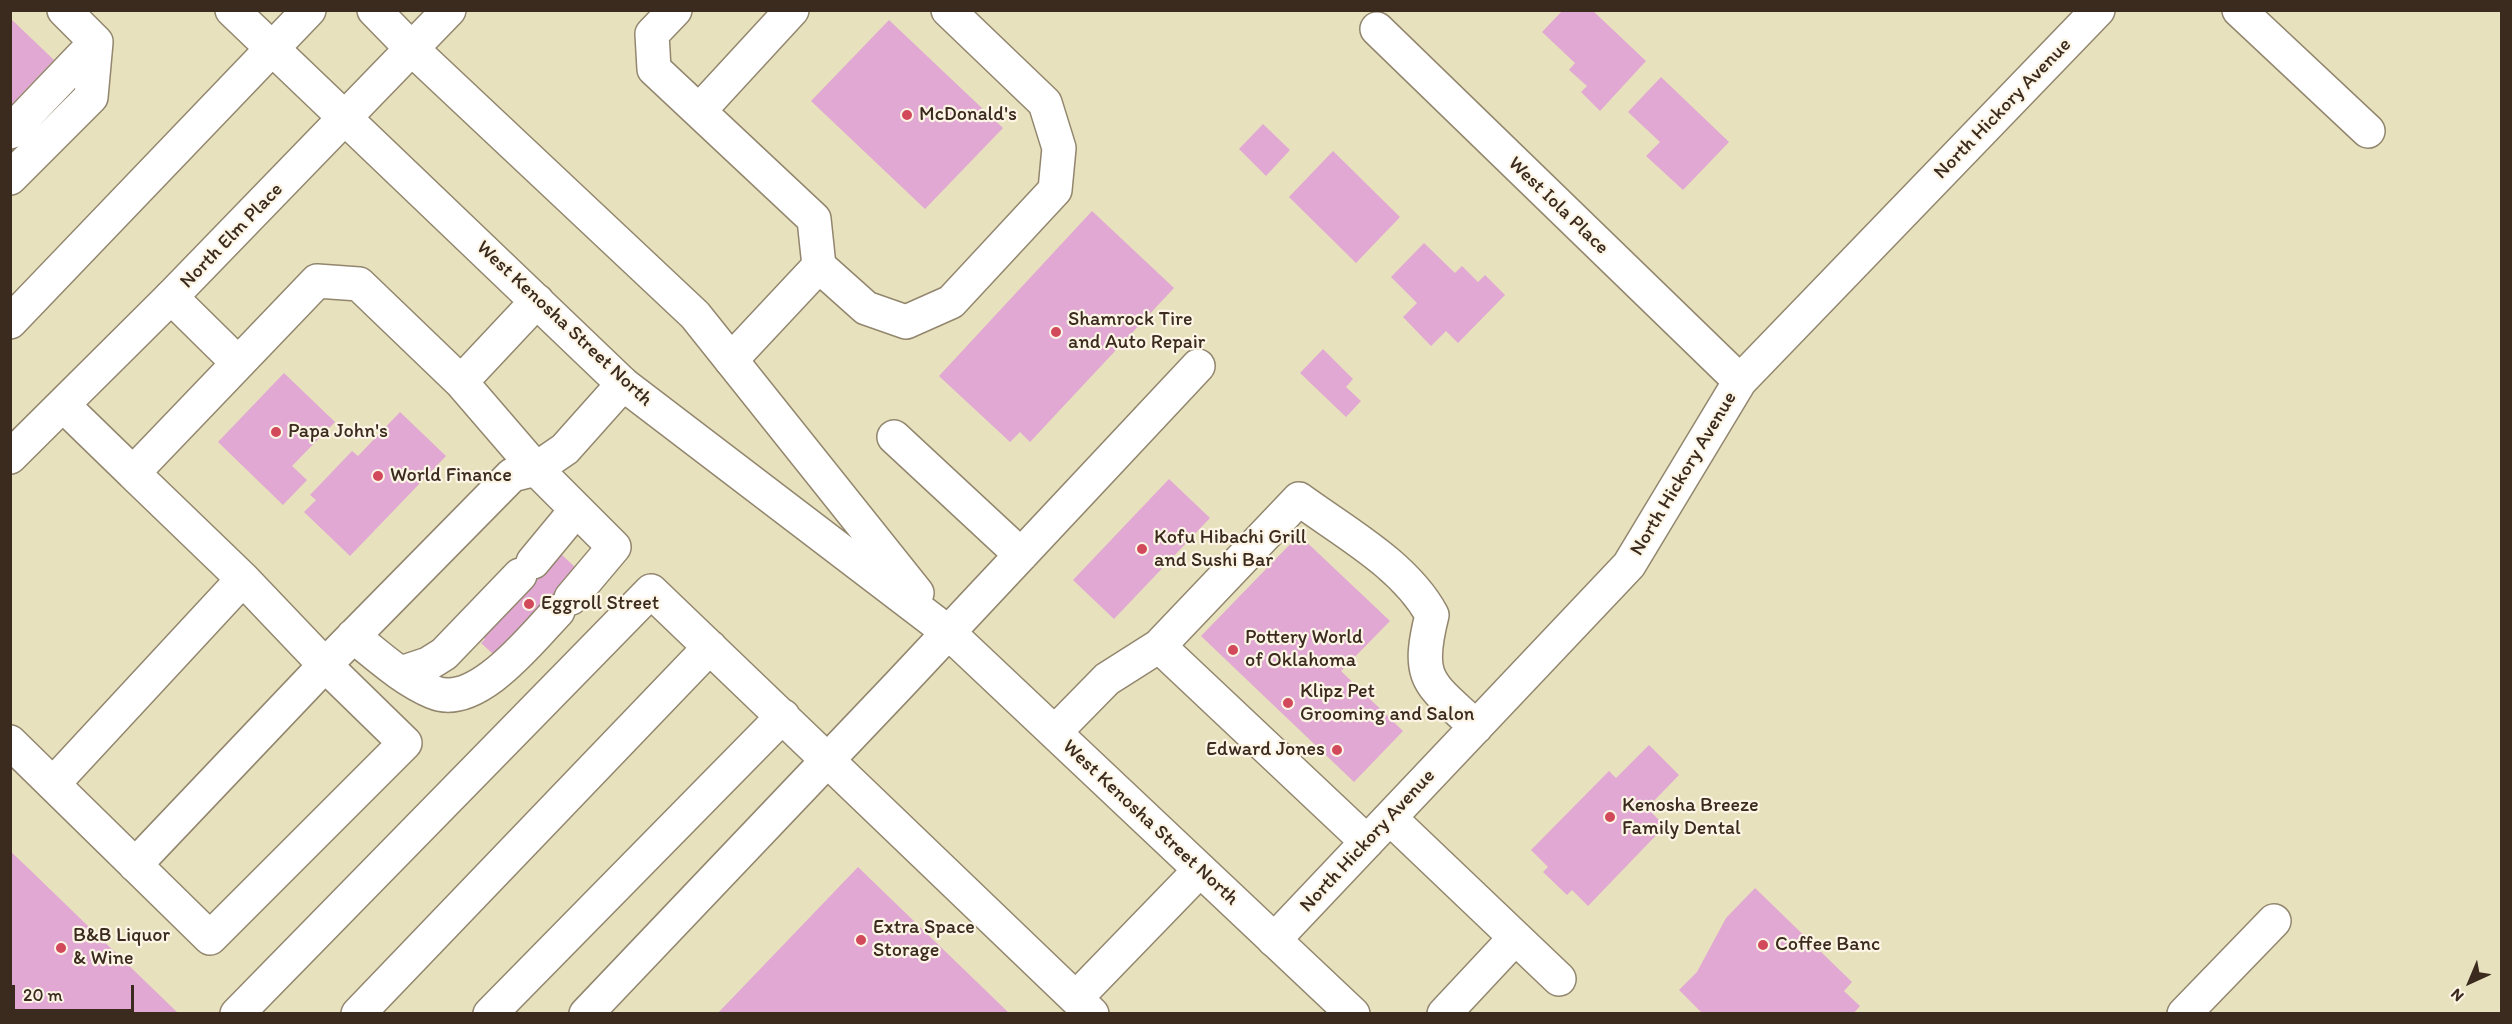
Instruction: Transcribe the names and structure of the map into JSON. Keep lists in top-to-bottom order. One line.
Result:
{"streets":{"main road":["North Hickory Avenue","West Iola Place","North Elm Place","West Kenosha Street North"]},"crossings":[["North Hickory Avenue","West Iola Place"],["North Hickory Avenue","West Kenosha Street North"],["North Elm Place","West Kenosha Street North"]],"places":["McDonald's","Shamrock Tire and Auto Repair","Papa John's","World Finance","Kofu Hibachi Grill and Sushi Bar","Eggroll Street","Pottery World of Oklahoma","Klipz Pet Grooming and Salon","Edward Jones","Kenosha Breeze Family Dental","Extra Space Storage","Coffee Banc","B&B Liquor & Wine"],"scale_bar":"20 m","north":"bottom left"}
